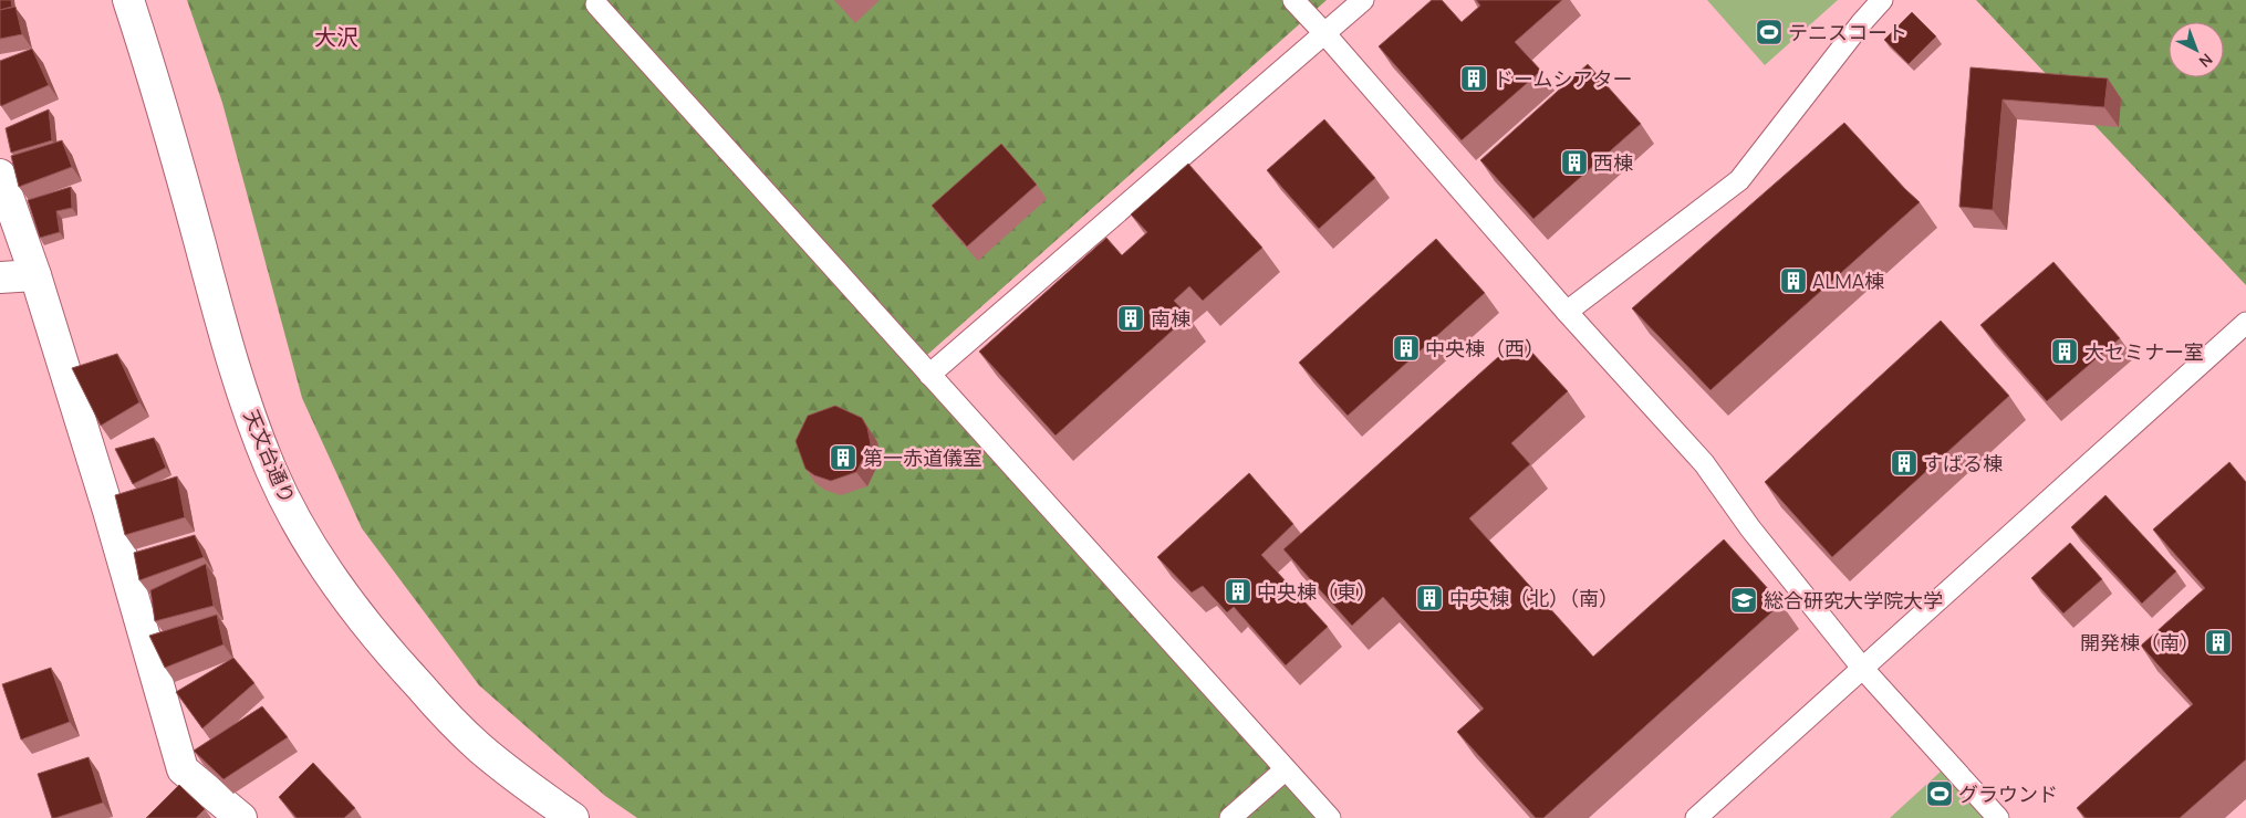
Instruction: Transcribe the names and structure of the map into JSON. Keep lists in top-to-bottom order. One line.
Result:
{"streets":{"main road":["天文台通り"]},"districts":["大沢"],"places":{"sports":["テニスコート","グラウンド"],"building":["ドームシアター","西棟","ALMA棟","南棟","中央棟（西）","大セミナー室","第一赤道儀室","すばる棟","中央棟（東）","中央棟（北）（南）","開発棟（南）"],"school or university":["総合研究大学院大学"]},"north":"bottom right"}
